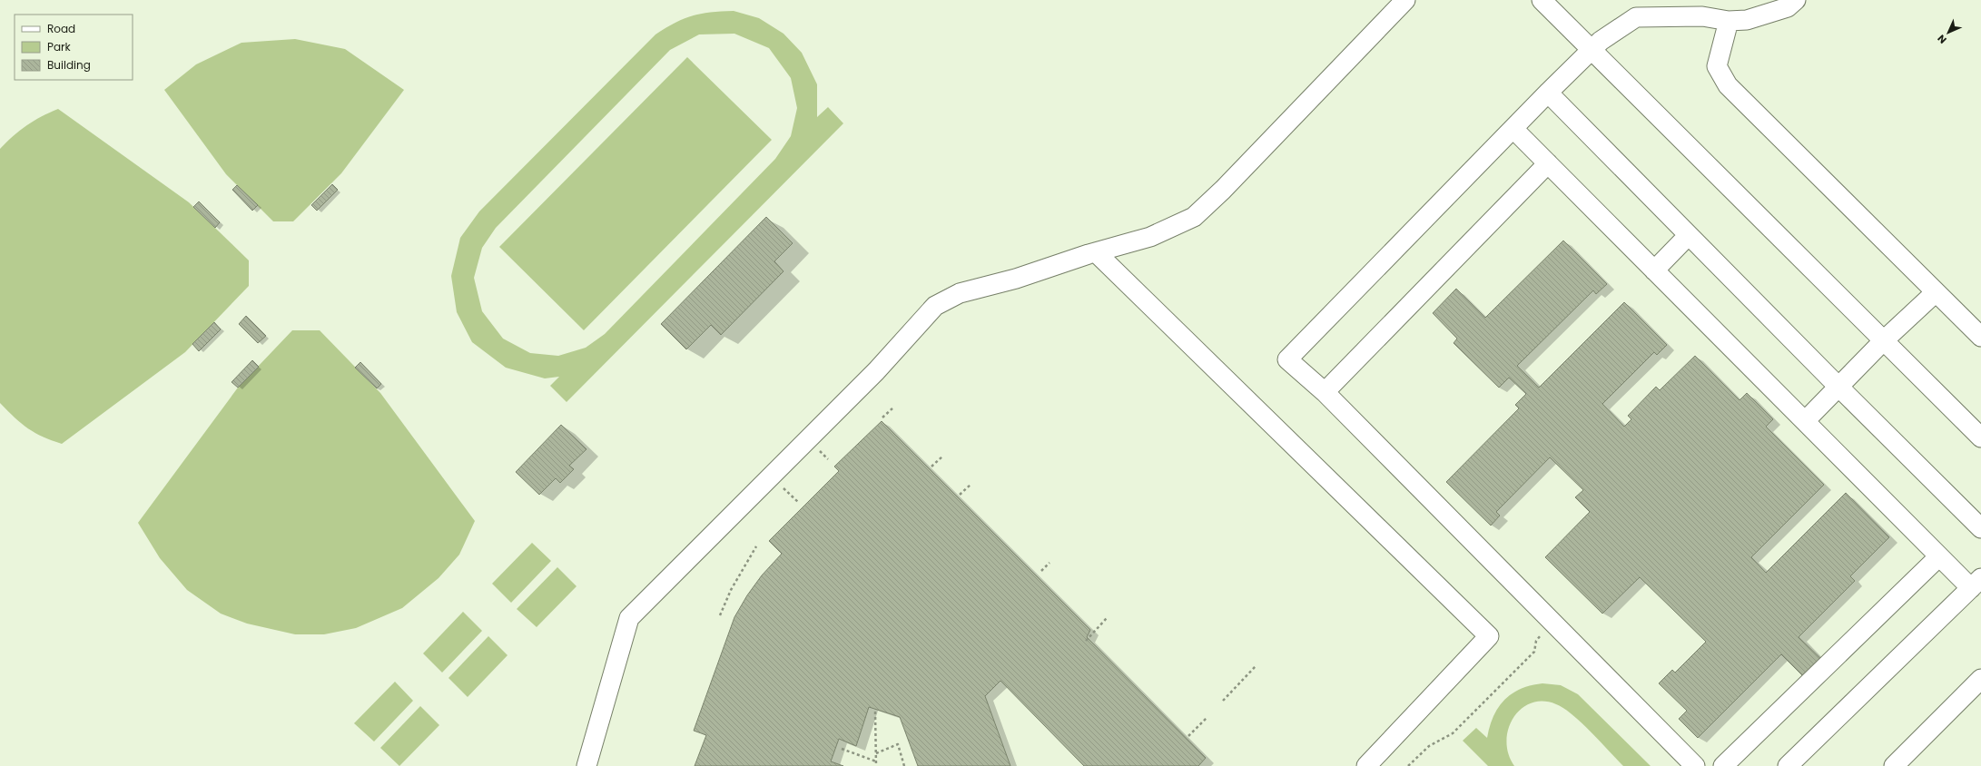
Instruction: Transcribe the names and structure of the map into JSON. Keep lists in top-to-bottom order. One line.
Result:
{"legend":["Road","Park","Building"],"north":"bottom left"}
